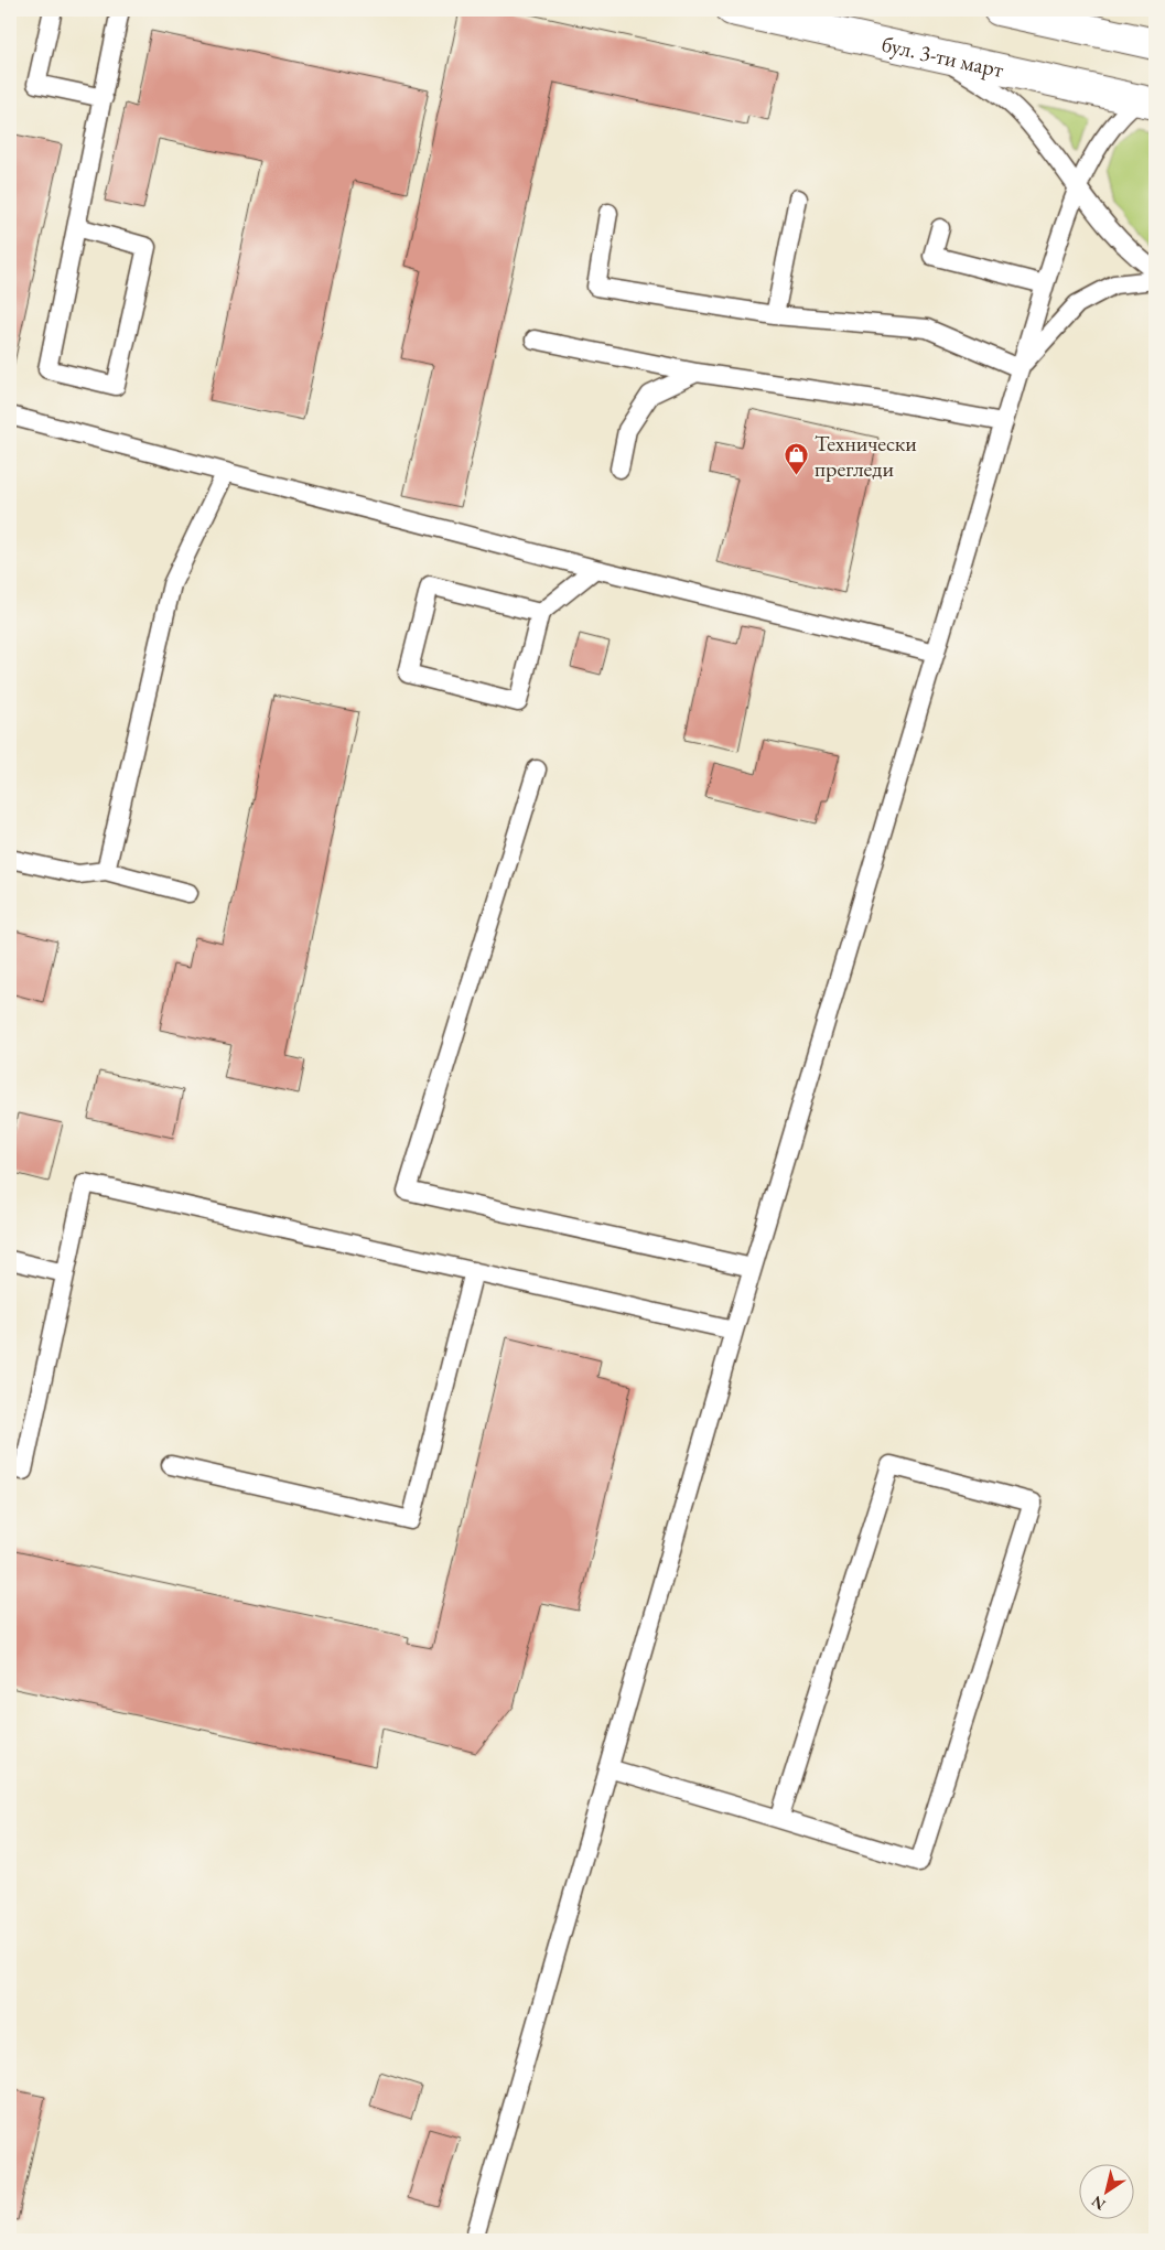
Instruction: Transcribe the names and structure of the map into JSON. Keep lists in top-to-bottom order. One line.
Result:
{"streets":{"main road":["бул. 3-ти март"]},"places":{"shop":["Технически прегледи"]},"north":"bottom left"}
